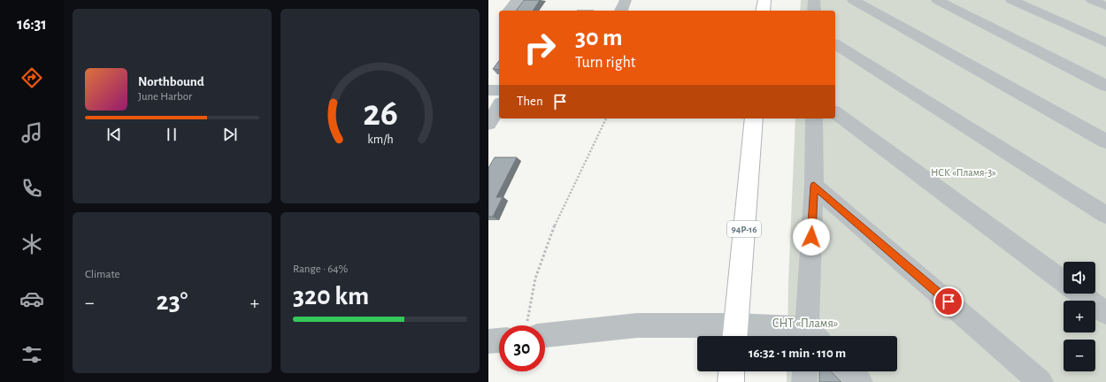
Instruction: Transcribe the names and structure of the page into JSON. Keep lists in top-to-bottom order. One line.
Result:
{"streets":{"main road":["94Р-16"]},"parks":["НСК «Пламя-3»","СНТ «Пламя»"],"page":{"tabs":"16:31","turn":["30 m","Turn right"],"song":["Northbound","June Harbor"],"then":"Then","tile":["Climate",["Range · 64%","320 km"]],"map_buttons":["+","−"],"heat":["−","23°","+"],"limit":"30","trip":"16:32 · 1 min · 110 m","gauge":["26","km/h"]}}
